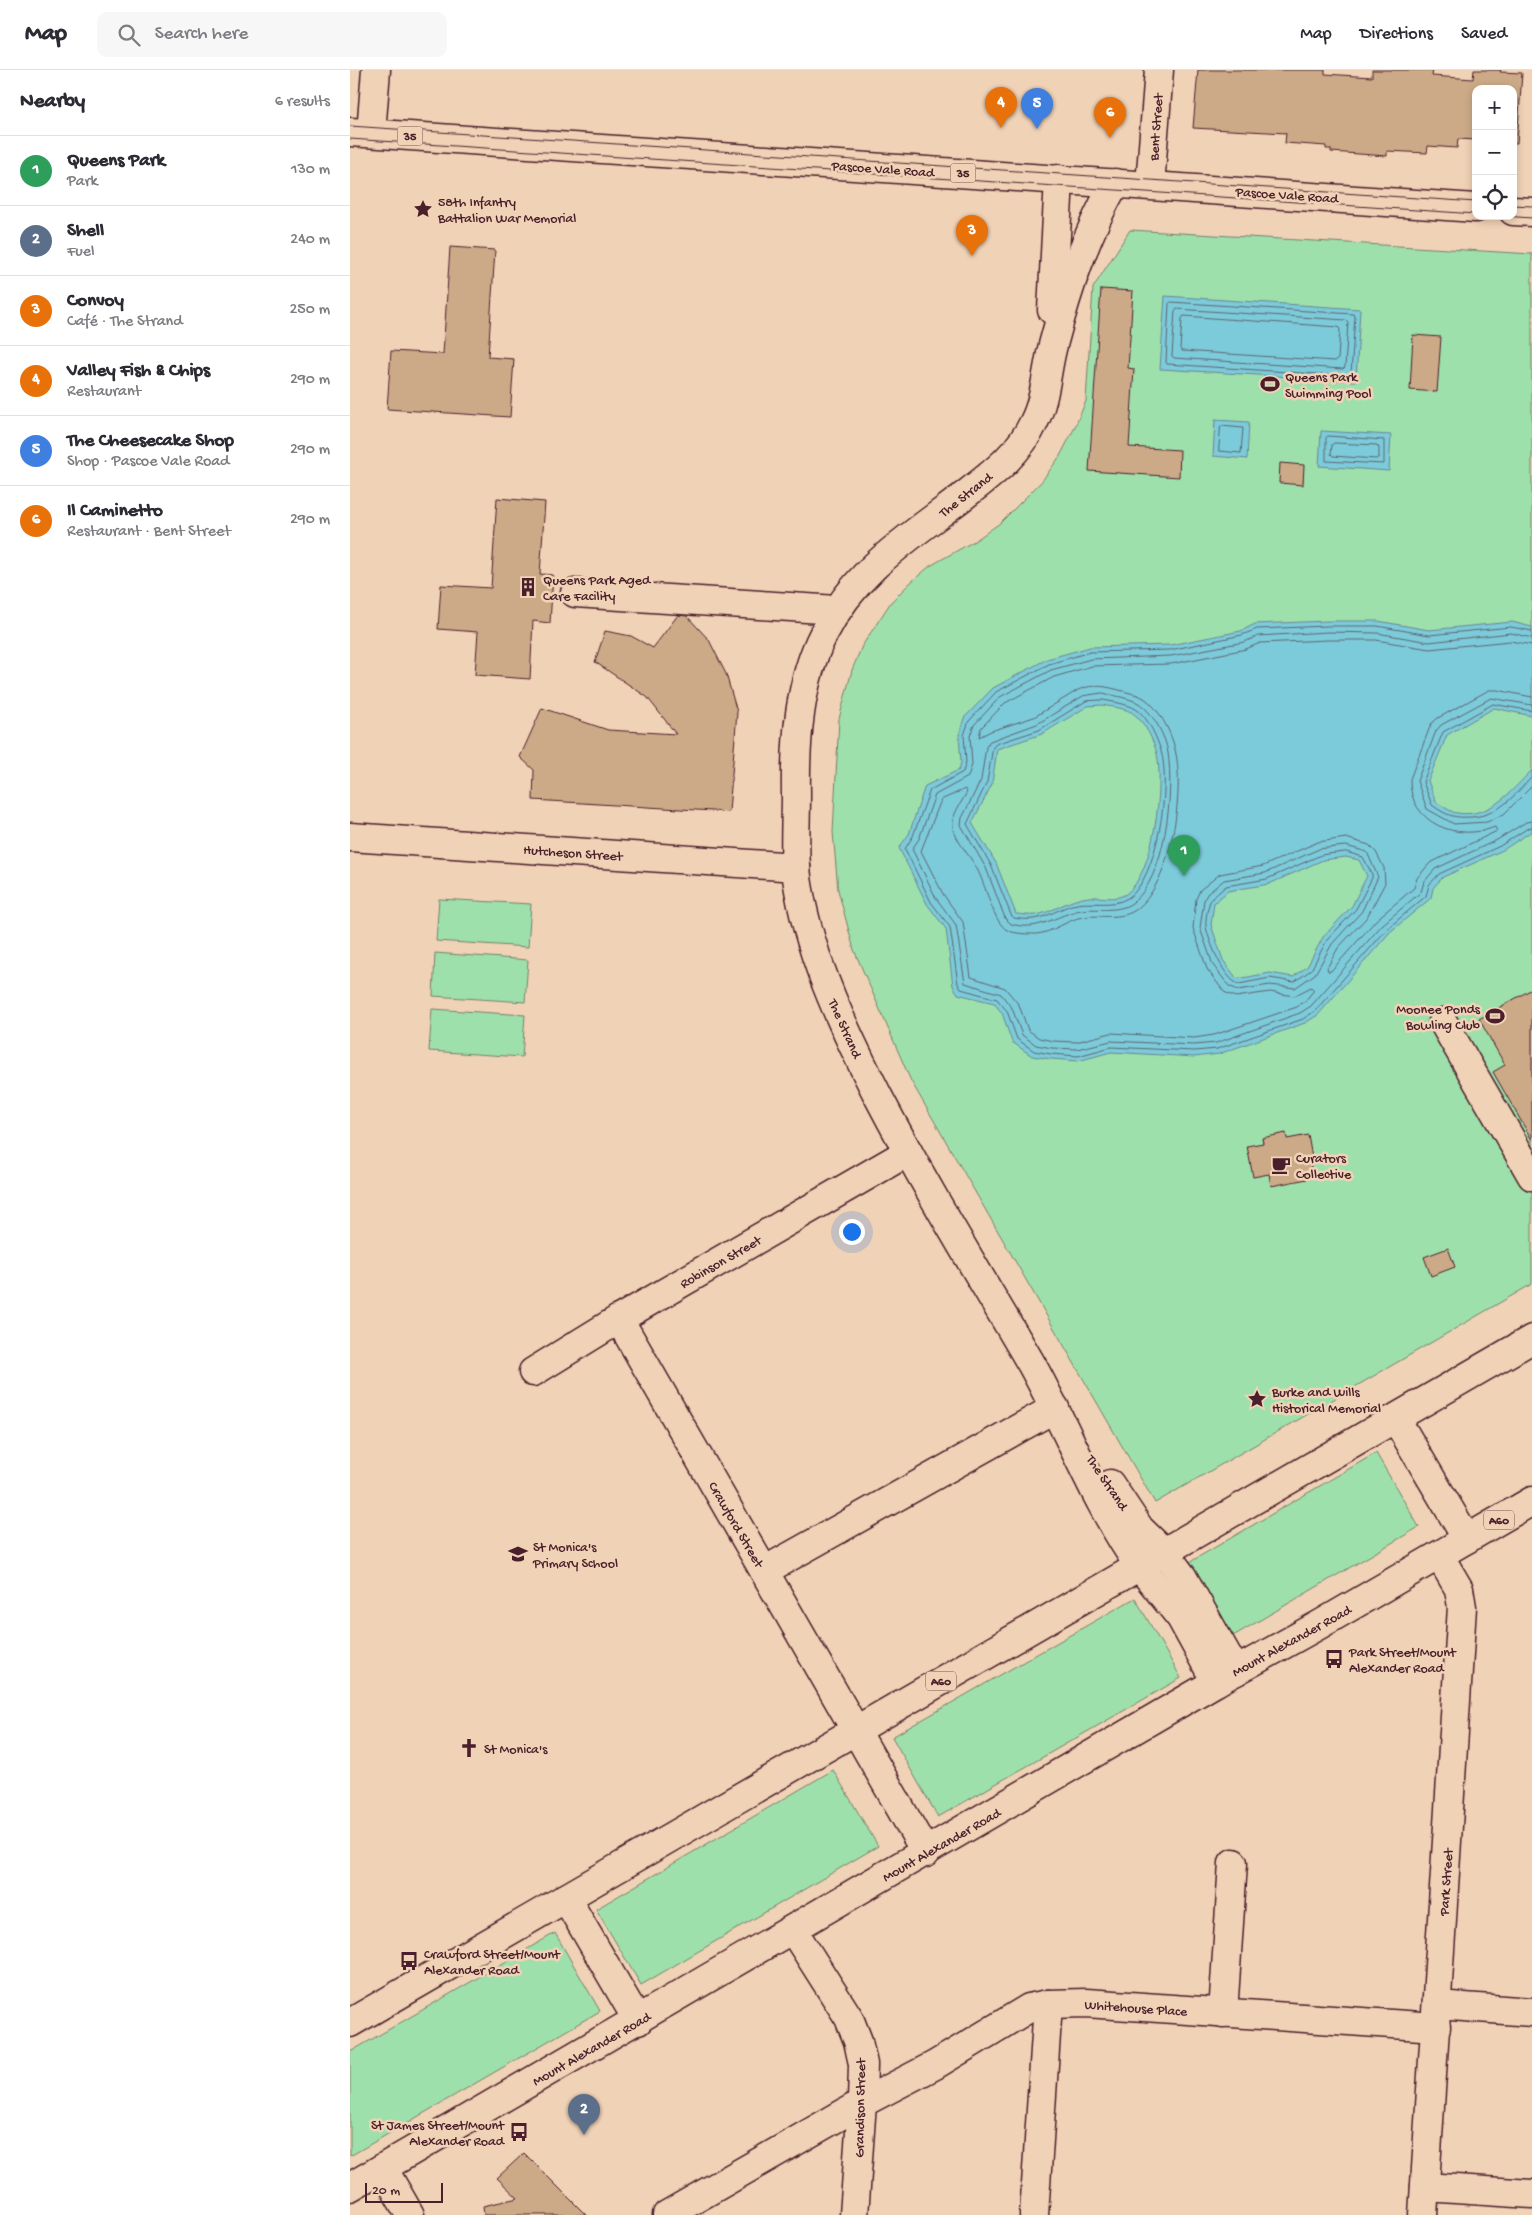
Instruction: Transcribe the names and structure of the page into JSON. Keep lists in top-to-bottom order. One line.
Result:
{"streets":{"street":["Bent Street","35","Pascoe Vale Road","The Strand","Hutcheson Street","Robinson Street","A60","Crawford Street","Mount Alexander Road","Park Street","Whitehouse Place","Grandison Street"]},"crossings":[["Bent Street","Pascoe Vale Road"],["Pascoe Vale Road","The Strand"],["The Strand","Hutcheson Street"],["The Strand","Robinson Street"],["The Strand","A60"],["The Strand","Mount Alexander Road"],["Robinson Street","Crawford Street"],["A60","Crawford Street"],["Crawford Street","Mount Alexander Road"],["Mount Alexander Road","Park Street"],["Mount Alexander Road","Grandison Street"],["Park Street","Whitehouse Place"],["Whitehouse Place","Grandison Street"]],"places":{"place":["58th Infantry Battalion War Memorial","Burke and Wills Historical Memorial"],"sports":["Queens Park Swimming Pool","Moonee Ponds Bowling Club"],"building":["Queens Park Aged Care Facility"],"cafe":["Curators Collective"],"school or university":["St Monica's Primary School"],"bus stop":["Park Street/Mount Alexander Road","Crawford Street/Mount Alexander Road","St James Street/Mount Alexander Road"],"church":["St Monica's"]},"scale_bar":"20 m","page":{"header":"Map","search":"Search here","nav":["Map","Directions","Saved"],"heading":["Nearby","6 results"],"map_buttons":["+","−"],"pins":["4","5","6","3","1","2"],"list":[{"mark":"1","name":"Queens Park","note":"Park","value":"130 m"},{"mark":"2","name":"Shell","note":"Fuel","value":"240 m"},{"mark":"3","name":"Convoy","note":"Café · The Strand","value":"250 m"},{"mark":"4","name":"Valley Fish & Chips","note":"Restaurant","value":"290 m"},{"mark":"5","name":"The Cheesecake Shop","note":"Shop · Pascoe Vale Road","value":"290 m"},{"mark":"6","name":"Il Caminetto","note":"Restaurant · Bent Street","value":"290 m"}],"scale":"20 m"}}
